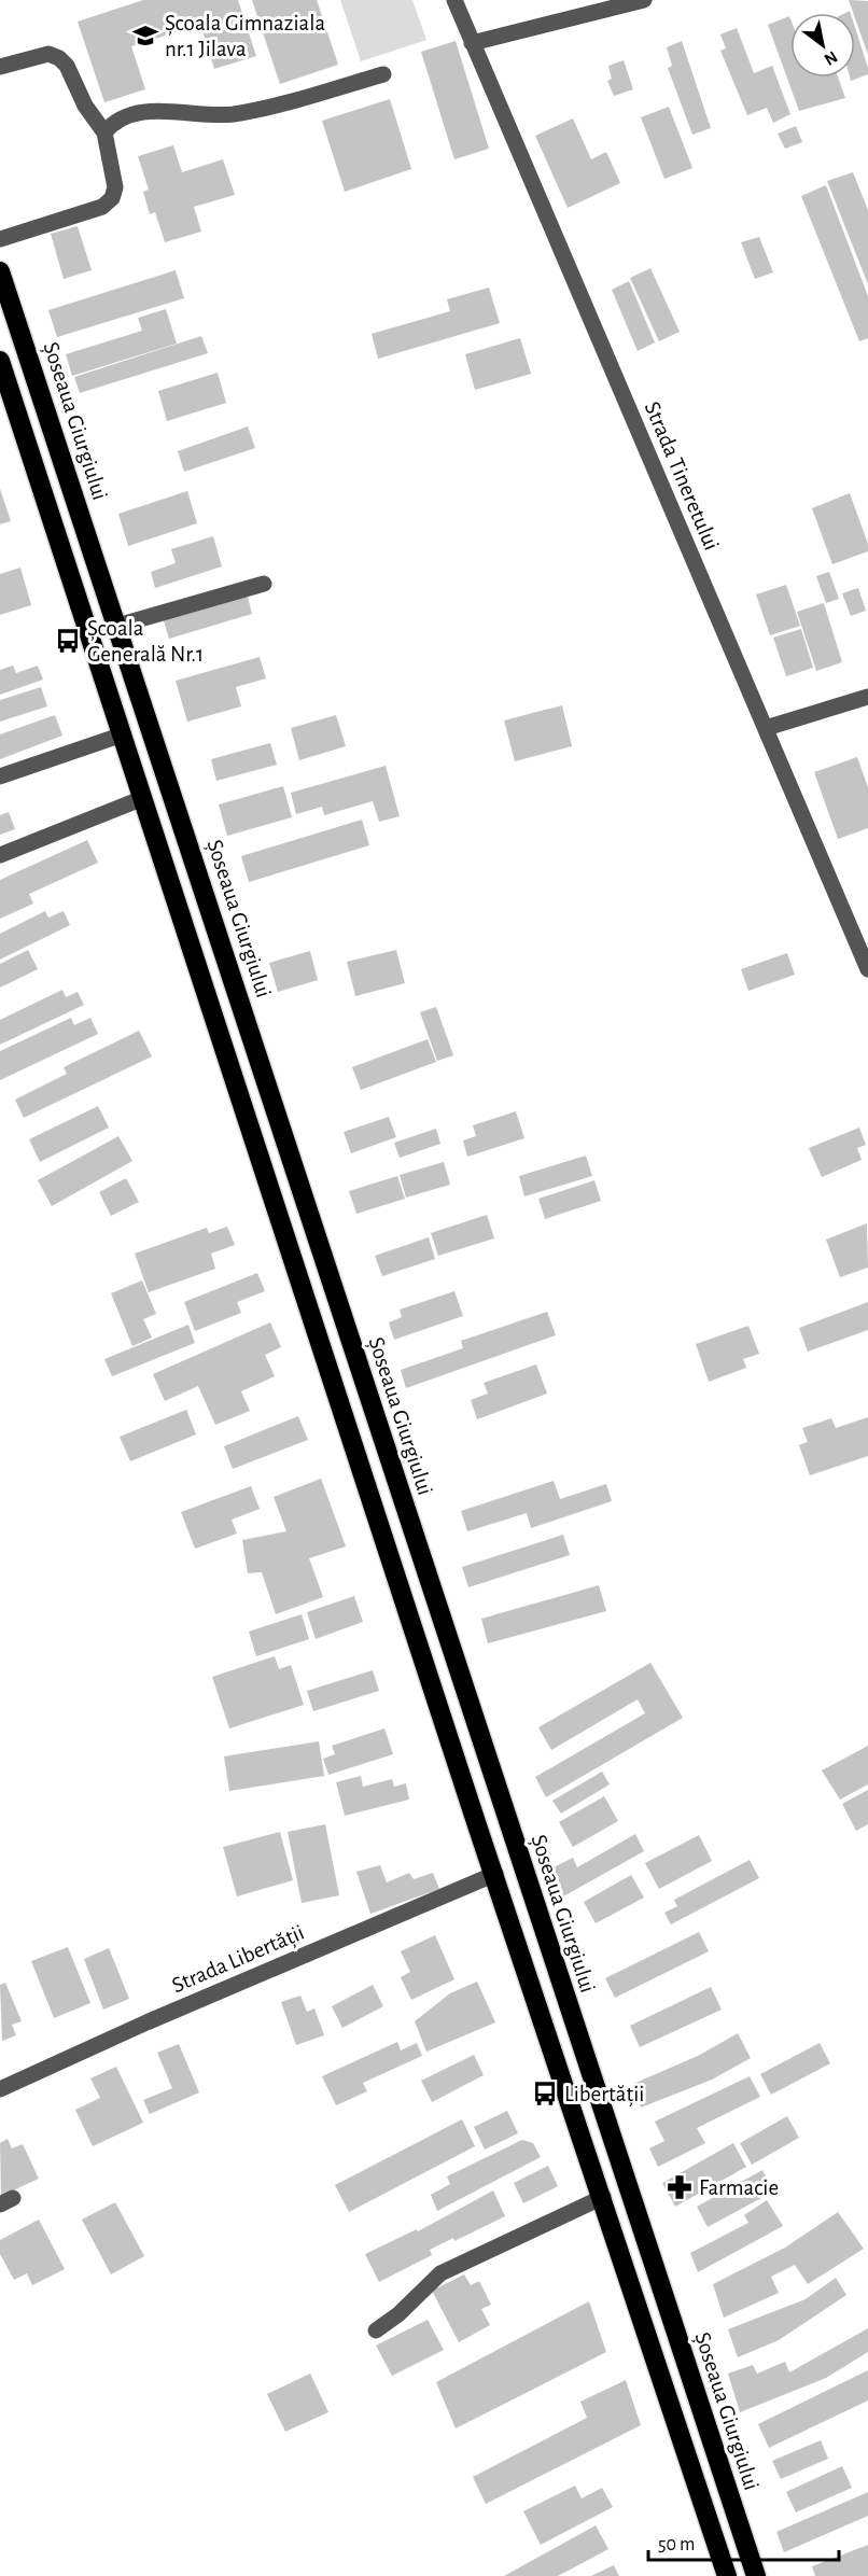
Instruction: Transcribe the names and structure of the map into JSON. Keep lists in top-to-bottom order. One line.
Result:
{"streets":{"highway":["Șoseaua Giurgiului"],"street":["Strada Tineretului","Strada Libertății"]},"places":{"school or university":["Școala Gimnaziala nr.1 Jilava"],"bus stop":["Școala Generală Nr.1","Libertății"],"pharmacy":["Farmacie"]},"scale_bar":"50 m","north":"bottom right"}
